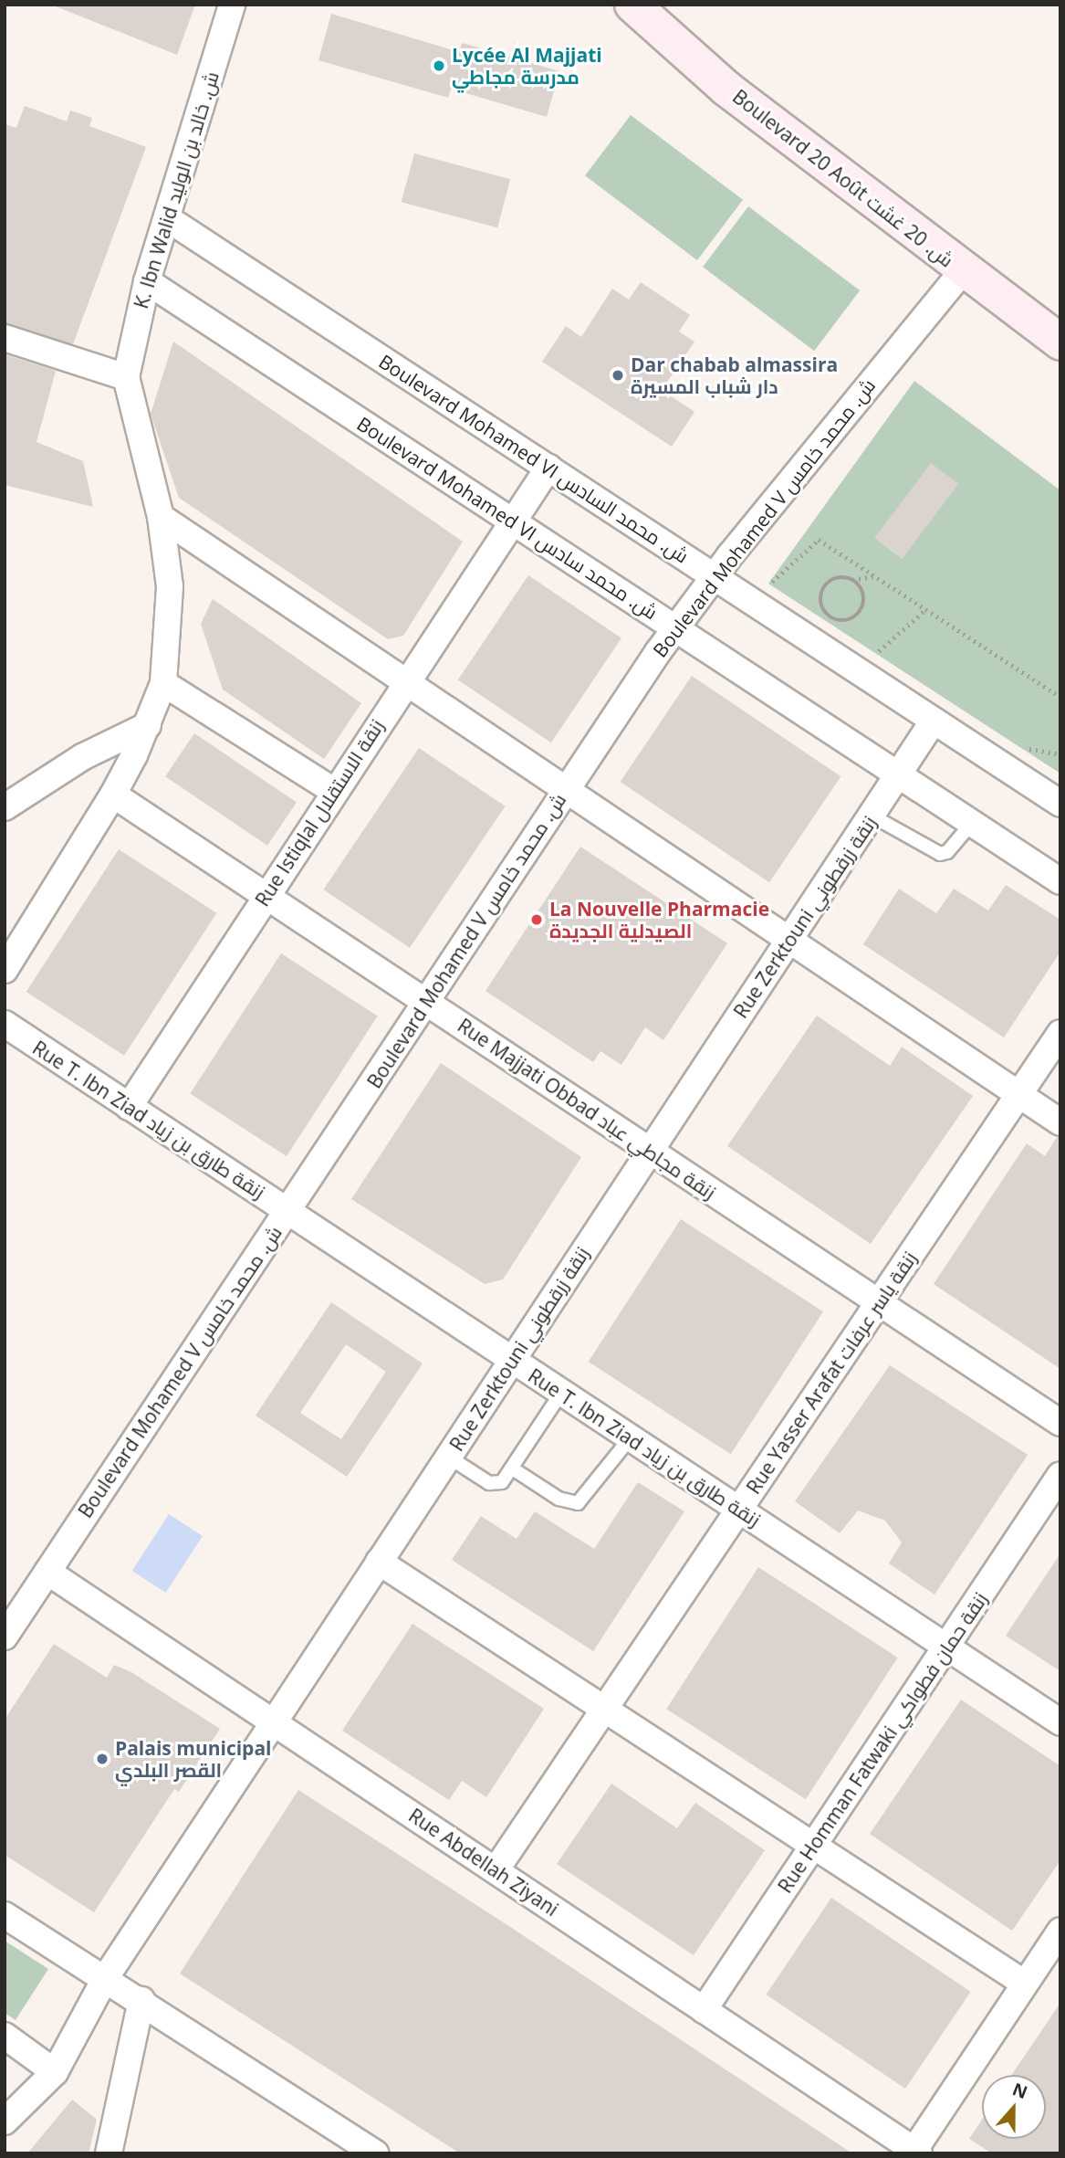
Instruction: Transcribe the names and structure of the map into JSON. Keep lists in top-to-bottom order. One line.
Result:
{"streets":{"main road":["Boulevard 20 Août ش. 20 غشت"],"street":["K. Ibn Walid ش. خالد بن الوليد","Boulevard Mohamed VI ش. محمد السادس","Boulevard Mohamed VI ش. محمد سادس","Boulevard Mohamed V ش. محمد خامس","Rue Istiqlal زنقة الاستقلال","Rue Zerktouni زنقة زرقطوني","Rue Majjati Obbad زنقة مجاطي عباد","Rue T. Ibn Ziad زنقة طارق بن زياد","Rue Yasser Arafat زنقة ياسر عرفات","Rue Homman Fatwaki زنقة حمان فطواكي","Rue Abdellah Ziyani"]},"crossings":[["Boulevard 20 Août ش. 20 غشت","Boulevard Mohamed V ش. محمد خامس"],["K. Ibn Walid ش. خالد بن الوليد","Boulevard Mohamed VI ش. محمد السادس"],["K. Ibn Walid ش. خالد بن الوليد","Boulevard Mohamed VI ش. محمد سادس"],["Boulevard Mohamed VI ش. محمد السادس","Boulevard Mohamed V ش. محمد خامس"],["Boulevard Mohamed VI ش. محمد السادس","Rue Istiqlal زنقة الاستقلال"],["Boulevard Mohamed VI ش. محمد السادس","Rue Zerktouni زنقة زرقطوني"],["Boulevard Mohamed VI ش. محمد سادس","Boulevard Mohamed V ش. محمد خامس"],["Boulevard Mohamed VI ش. محمد سادس","Rue Istiqlal زنقة الاستقلال"],["Boulevard Mohamed VI ش. محمد سادس","Rue Zerktouni زنقة زرقطوني"],["Boulevard Mohamed V ش. محمد خامس","Rue Majjati Obbad زنقة مجاطي عباد"],["Boulevard Mohamed V ش. محمد خامس","Rue T. Ibn Ziad زنقة طارق بن زياد"],["Boulevard Mohamed V ش. محمد خامس","Rue Abdellah Ziyani"],["Rue Istiqlal زنقة الاستقلال","Rue Majjati Obbad زنقة مجاطي عباد"],["Rue Istiqlal زنقة الاستقلال","Rue T. Ibn Ziad زنقة طارق بن زياد"],["Rue Zerktouni زنقة زرقطوني","Rue Majjati Obbad زنقة مجاطي عباد"],["Rue Zerktouni زنقة زرقطوني","Rue T. Ibn Ziad زنقة طارق بن زياد"],["Rue Zerktouni زنقة زرقطوني","Rue Abdellah Ziyani"],["Rue Majjati Obbad زنقة مجاطي عباد","Rue Yasser Arafat زنقة ياسر عرفات"],["Rue T. Ibn Ziad زنقة طارق بن زياد","Rue Yasser Arafat زنقة ياسر عرفات"],["Rue T. Ibn Ziad زنقة طارق بن زياد","Rue Homman Fatwaki زنقة حمان فطواكي"],["Rue Yasser Arafat زنقة ياسر عرفات","Rue Abdellah Ziyani"],["Rue Homman Fatwaki زنقة حمان فطواكي","Rue Abdellah Ziyani"]],"places":["Lycée Al Majjati مدرسة مجاطي","Dar chabab almassira دار شباب المسيرة","La Nouvelle Pharmacie الصيدلية الجديدة","Palais municipal القصر البلدي"],"north":"top"}
